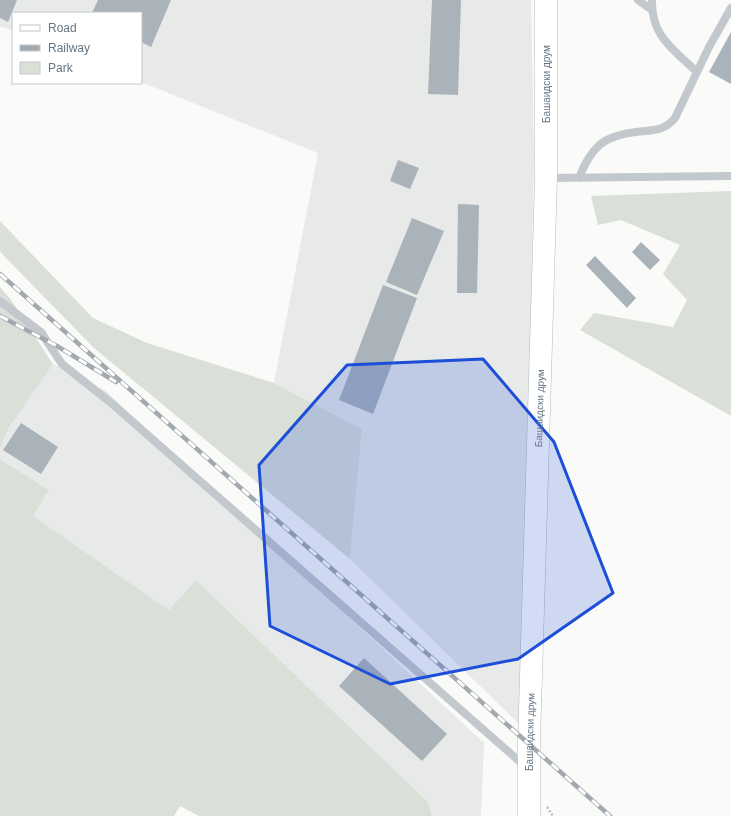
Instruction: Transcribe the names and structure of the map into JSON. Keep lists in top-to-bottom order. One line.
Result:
{"streets":{"street":["Башаидски друм"]},"legend":["Road","Railway","Park"]}
